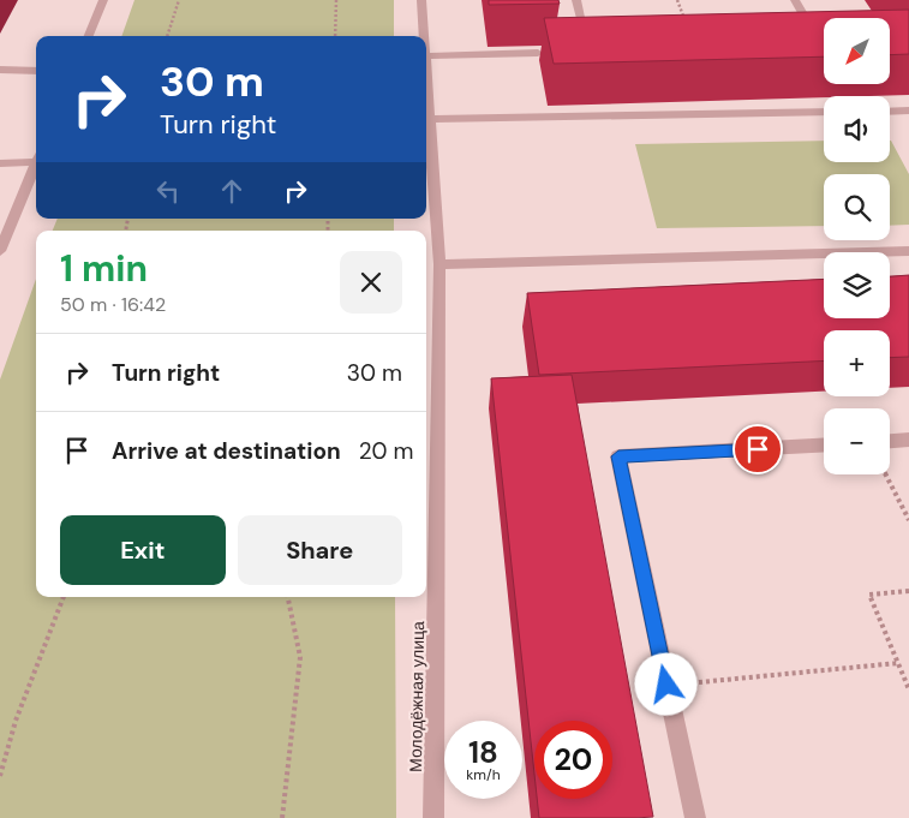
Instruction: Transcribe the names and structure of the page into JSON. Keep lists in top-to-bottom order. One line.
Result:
{"streets":{"street":["Молодёжная улица"]},"north":"bottom left","page":{"map_buttons":["+","−"],"turn":["30 m","Turn right"],"heading":["1 min","50 m · 16:42"],"list":[{"name":"Turn right","value":"30 m"},{"name":"Arrive at destination","value":"20 m"}],"buttons":["Exit","Share"],"speed":"18 km/h","limit":"20"}}
